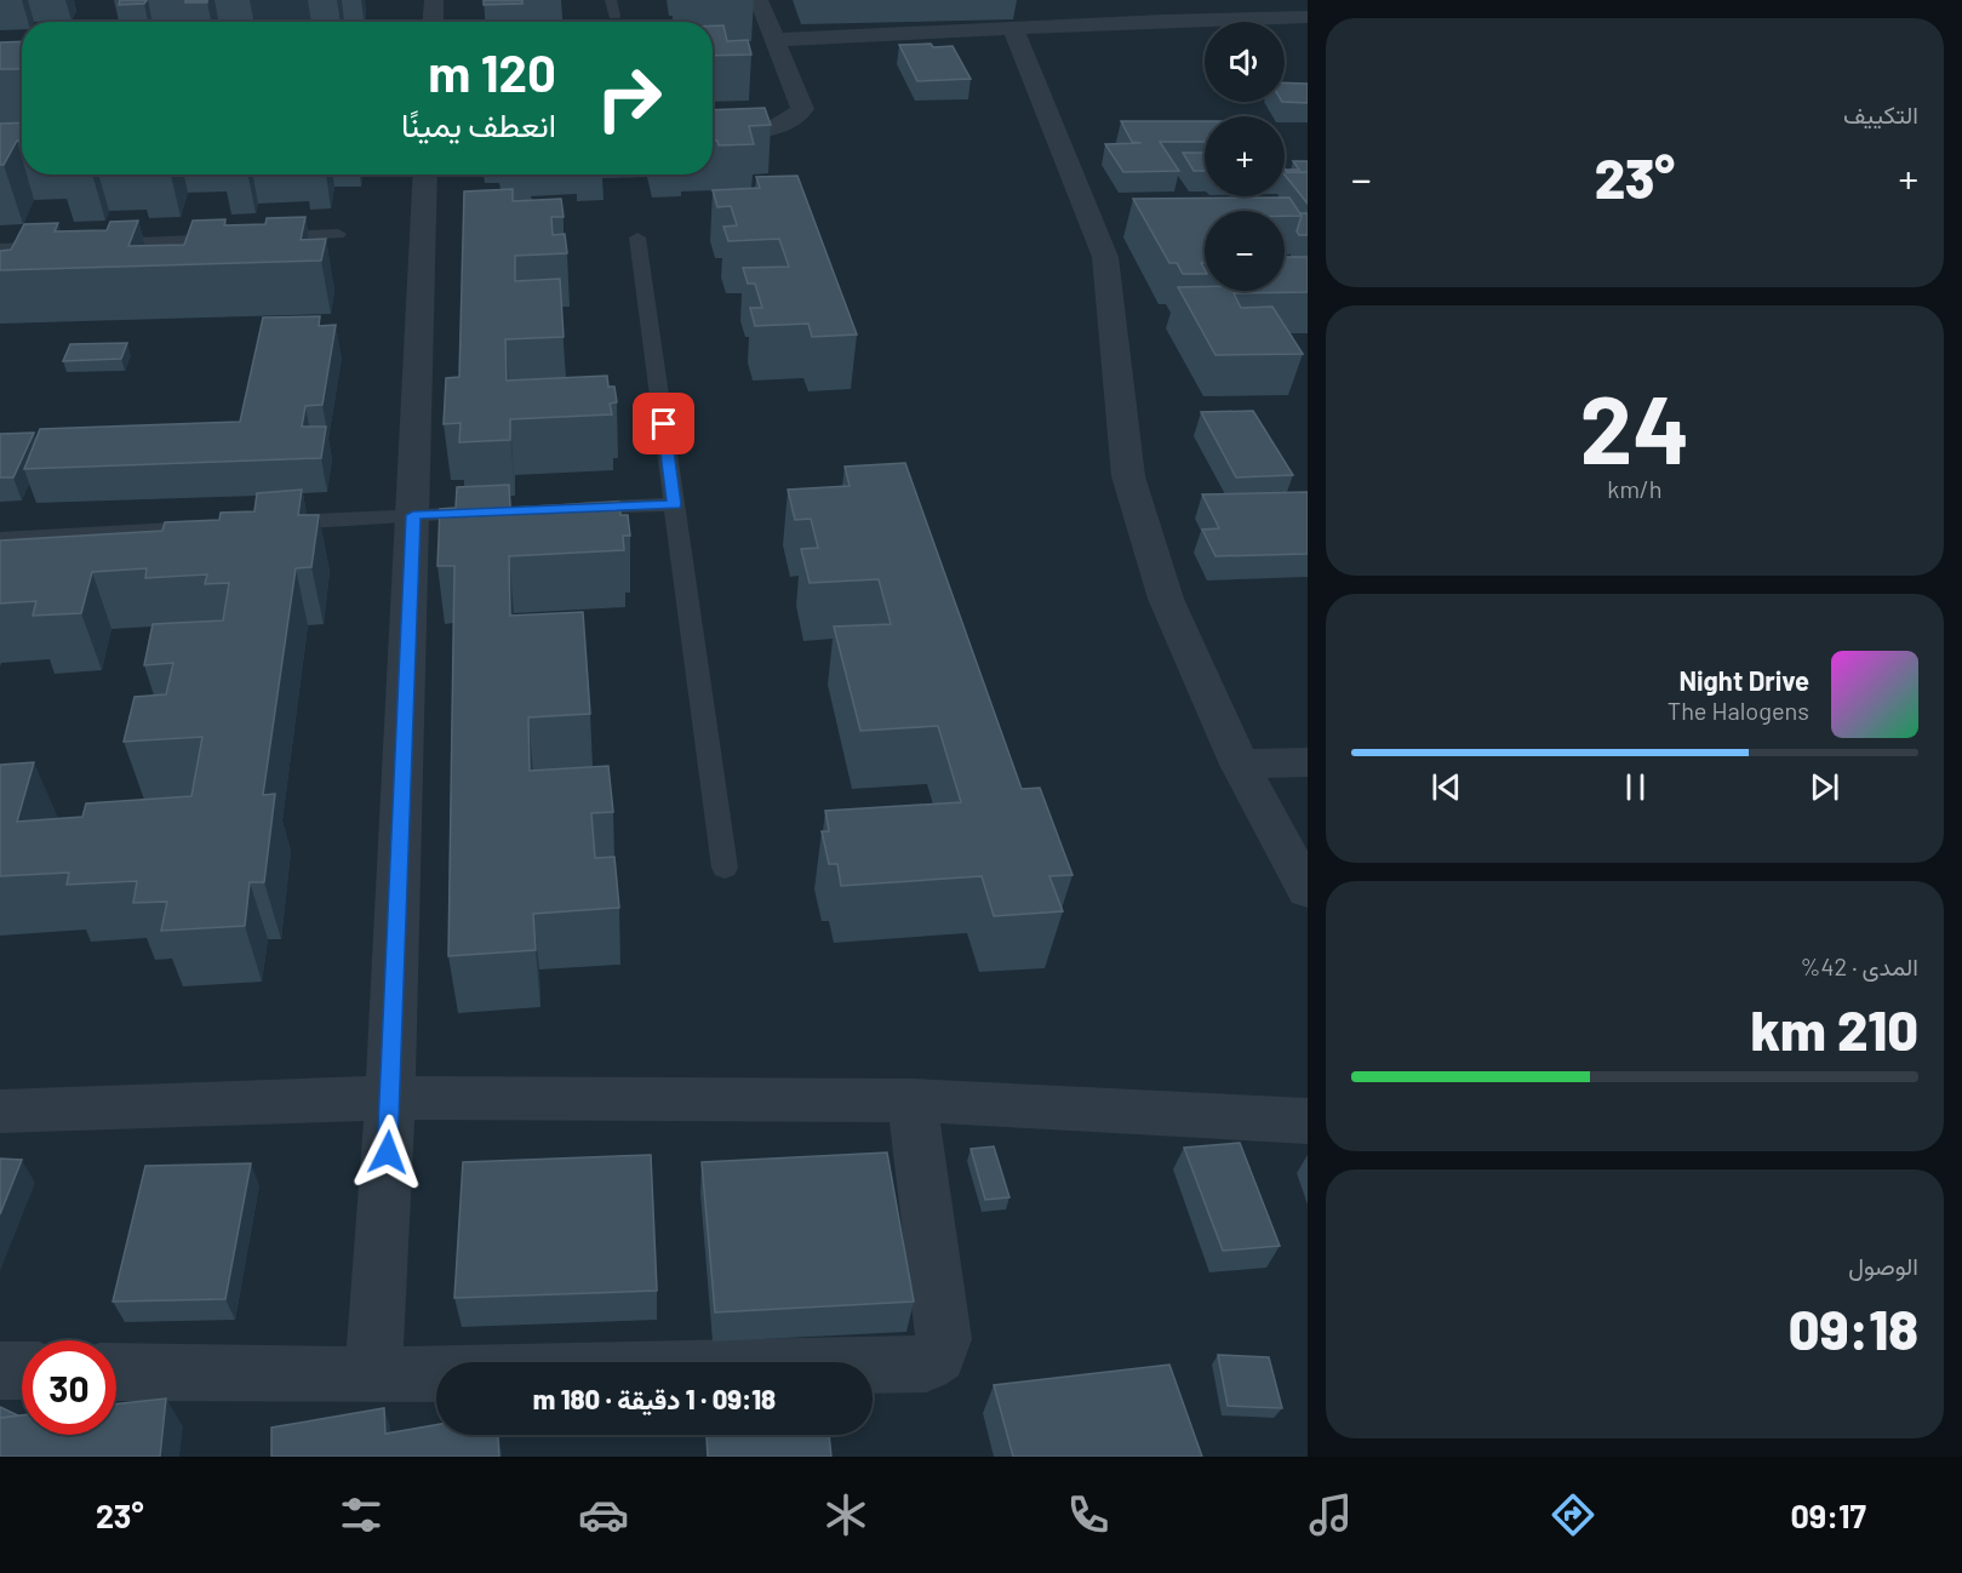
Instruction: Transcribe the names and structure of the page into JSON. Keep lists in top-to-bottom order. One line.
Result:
{"page":{"tile":["التكييف",["24","km/h"],["المدى · 42%","210 km"],["الوصول","09:18"]],"map_buttons":["+","−"],"turn":["120 m","انعطف يمينًا"],"heat":["−","23°","+"],"song":["Night Drive","The Halogens"],"limit":"30","trip":"09:18 · 1 دقيقة · 180 m","tabs":["09:17","23°"]}}
